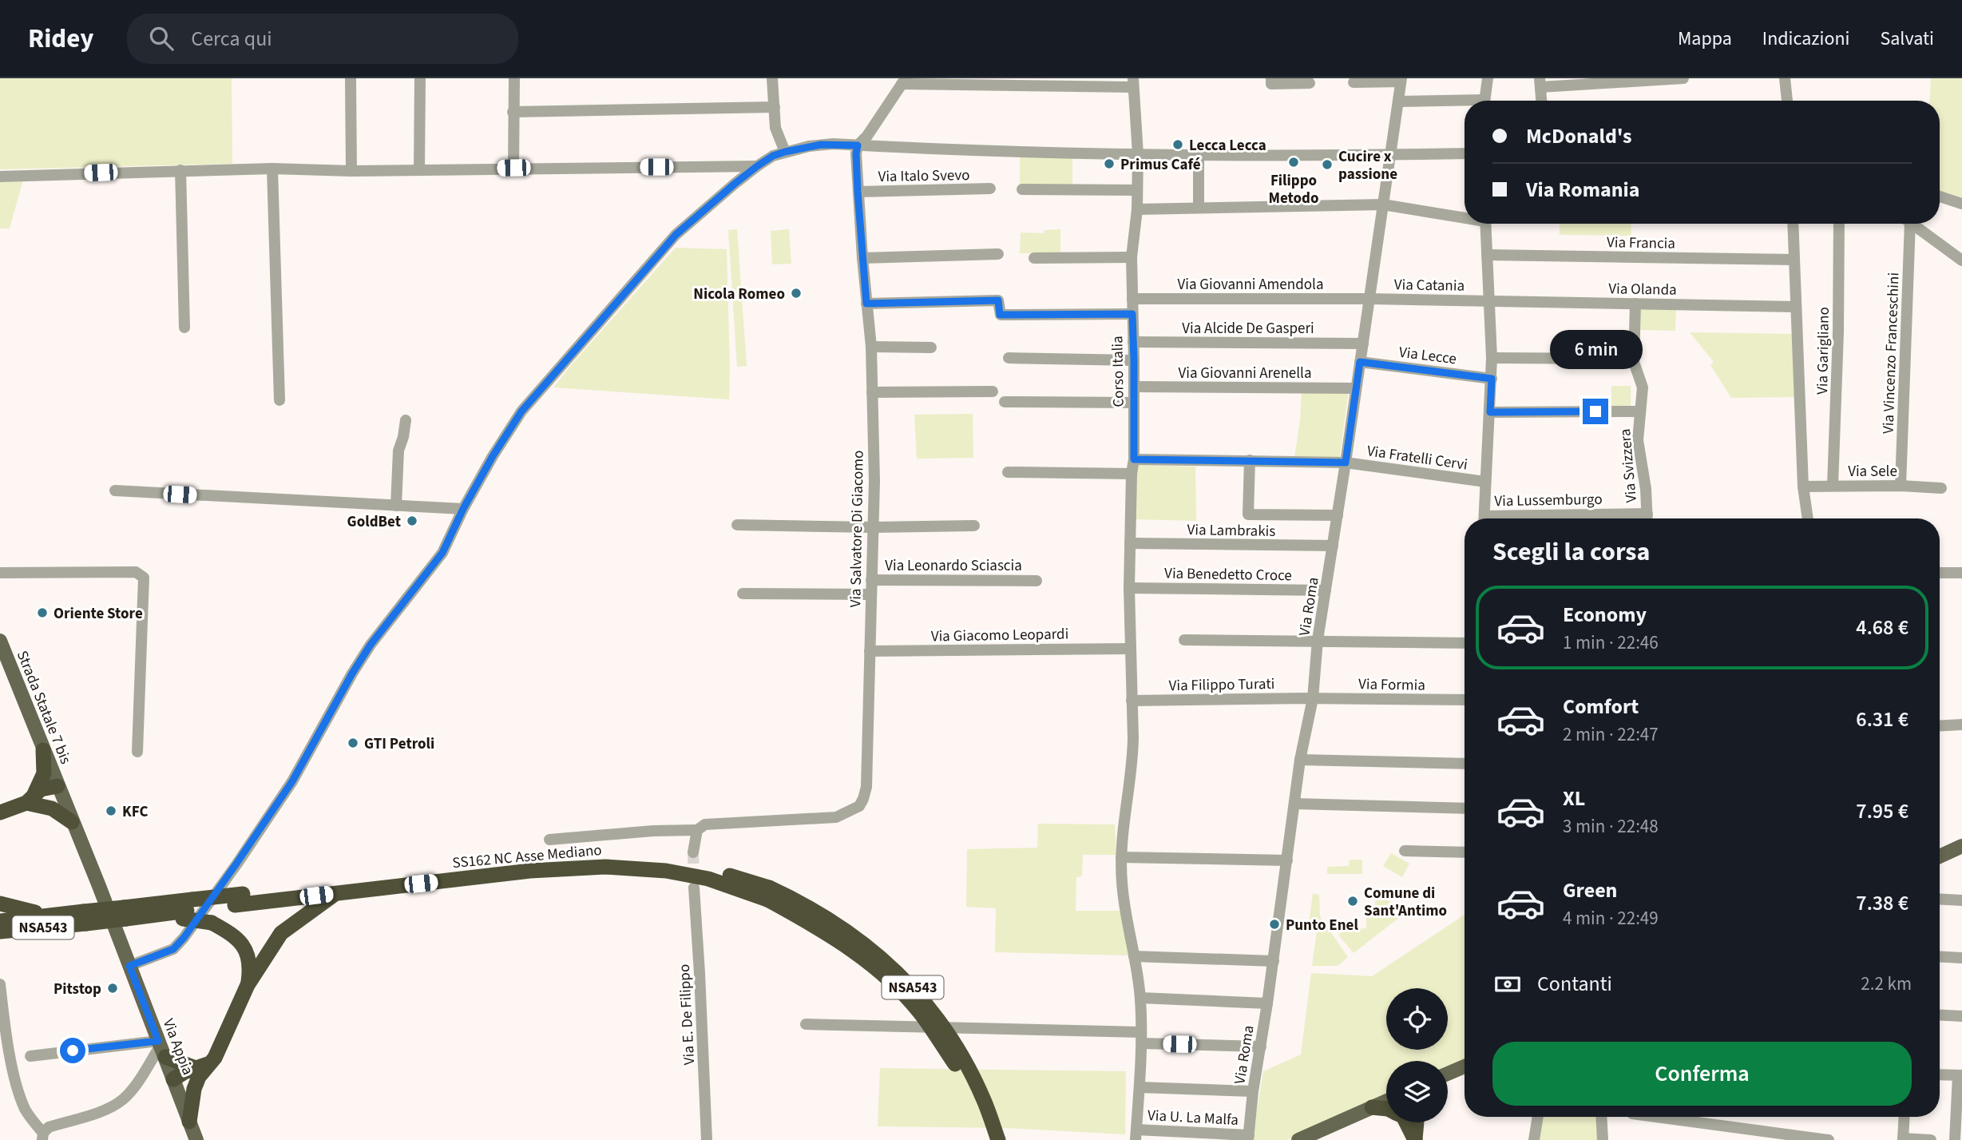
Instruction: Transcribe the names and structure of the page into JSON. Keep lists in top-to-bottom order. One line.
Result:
{"streets":{"highway":["SS162 NC Asse Mediano","NSA543"],"main road":["Strada Statale 7 bis","Via Appia"],"street":["Via Italo Svevo","Via Francia","Via Giovanni Amendola","Via Catania","Via Olanda","Via Alcide De Gasperi","Via Garigliano","Via Vincenzo Franceschini","Via Lecce","Corso Italia","Via Giovanni Arenella","Via Fratelli Cervi","Via Svizzera","Via Sele","Via Salvatore Di Giacomo","Via Lambrakis","Via Leonardo Sciascia","Via Benedetto Croce","Via Roma","Via Giacomo Leopardi","Via Filippo Turati","Via Formia","Via E. De Filippo","Via U. La Malfa"]},"crossings":[["Via Italo Svevo","Via Salvatore Di Giacomo"],["Via Giovanni Amendola","Via Catania"],["Via Giovanni Amendola","Corso Italia"],["Via Giovanni Amendola","Via Roma"],["Via Catania","Via Olanda"],["Via Catania","Via Roma"],["Via Olanda","Via Svizzera"],["Via Alcide De Gasperi","Corso Italia"],["Via Alcide De Gasperi","Via Roma"],["Via Garigliano","Via Sele"],["Via Vincenzo Franceschini","Via Sele"],["Via Lecce","Via Roma"],["Corso Italia","Via Giovanni Arenella"],["Corso Italia","Via Fratelli Cervi"],["Corso Italia","Via Lambrakis"],["Corso Italia","Via Benedetto Croce"],["Corso Italia","Via Giacomo Leopardi"],["Corso Italia","Via Filippo Turati"],["Corso Italia","Via U. La Malfa"],["Via Giovanni Arenella","Via Roma"],["Via Fratelli Cervi","Via Roma"],["Via Salvatore Di Giacomo","Via Leonardo Sciascia"],["Via Salvatore Di Giacomo","Via Giacomo Leopardi"],["Via Lambrakis","Via Roma"],["Via Benedetto Croce","Via Roma"],["Via Roma","Via Filippo Turati"],["Via Roma","Via Formia"],["Via Roma","Via U. La Malfa"],["Via Filippo Turati","Via Formia"],["Strada Statale 7 bis","Via Appia"],["SS162 NC Asse Mediano","NSA543"]],"places":["Lecca Lecca","Filippo Metodo","Primus Café","Cucire x passione","Nicola Romeo","GoldBet","Oriente Store","GTI Petroli","KFC","Comune di Sant'Antimo","Punto Enel","Pitstop"],"page":{"header":"Ridey","search":"Cerca qui","nav":["Mappa","Indicazioni","Salvati"],"banner":["McDonald's","Via Romania"],"bubble":"6 min","heading":"Scegli la corsa","list":[{"name":"Economy","note":"1 min · 22:46","value":"4.68 €"},{"name":"Comfort","note":"2 min · 22:47","value":"6.31 €"},{"name":"XL","note":"3 min · 22:48","value":"7.95 €"},{"name":"Green","note":"4 min · 22:49","value":"7.38 €"}],"pay":["Contanti","2.2 km"],"buttons":"Conferma"}}
